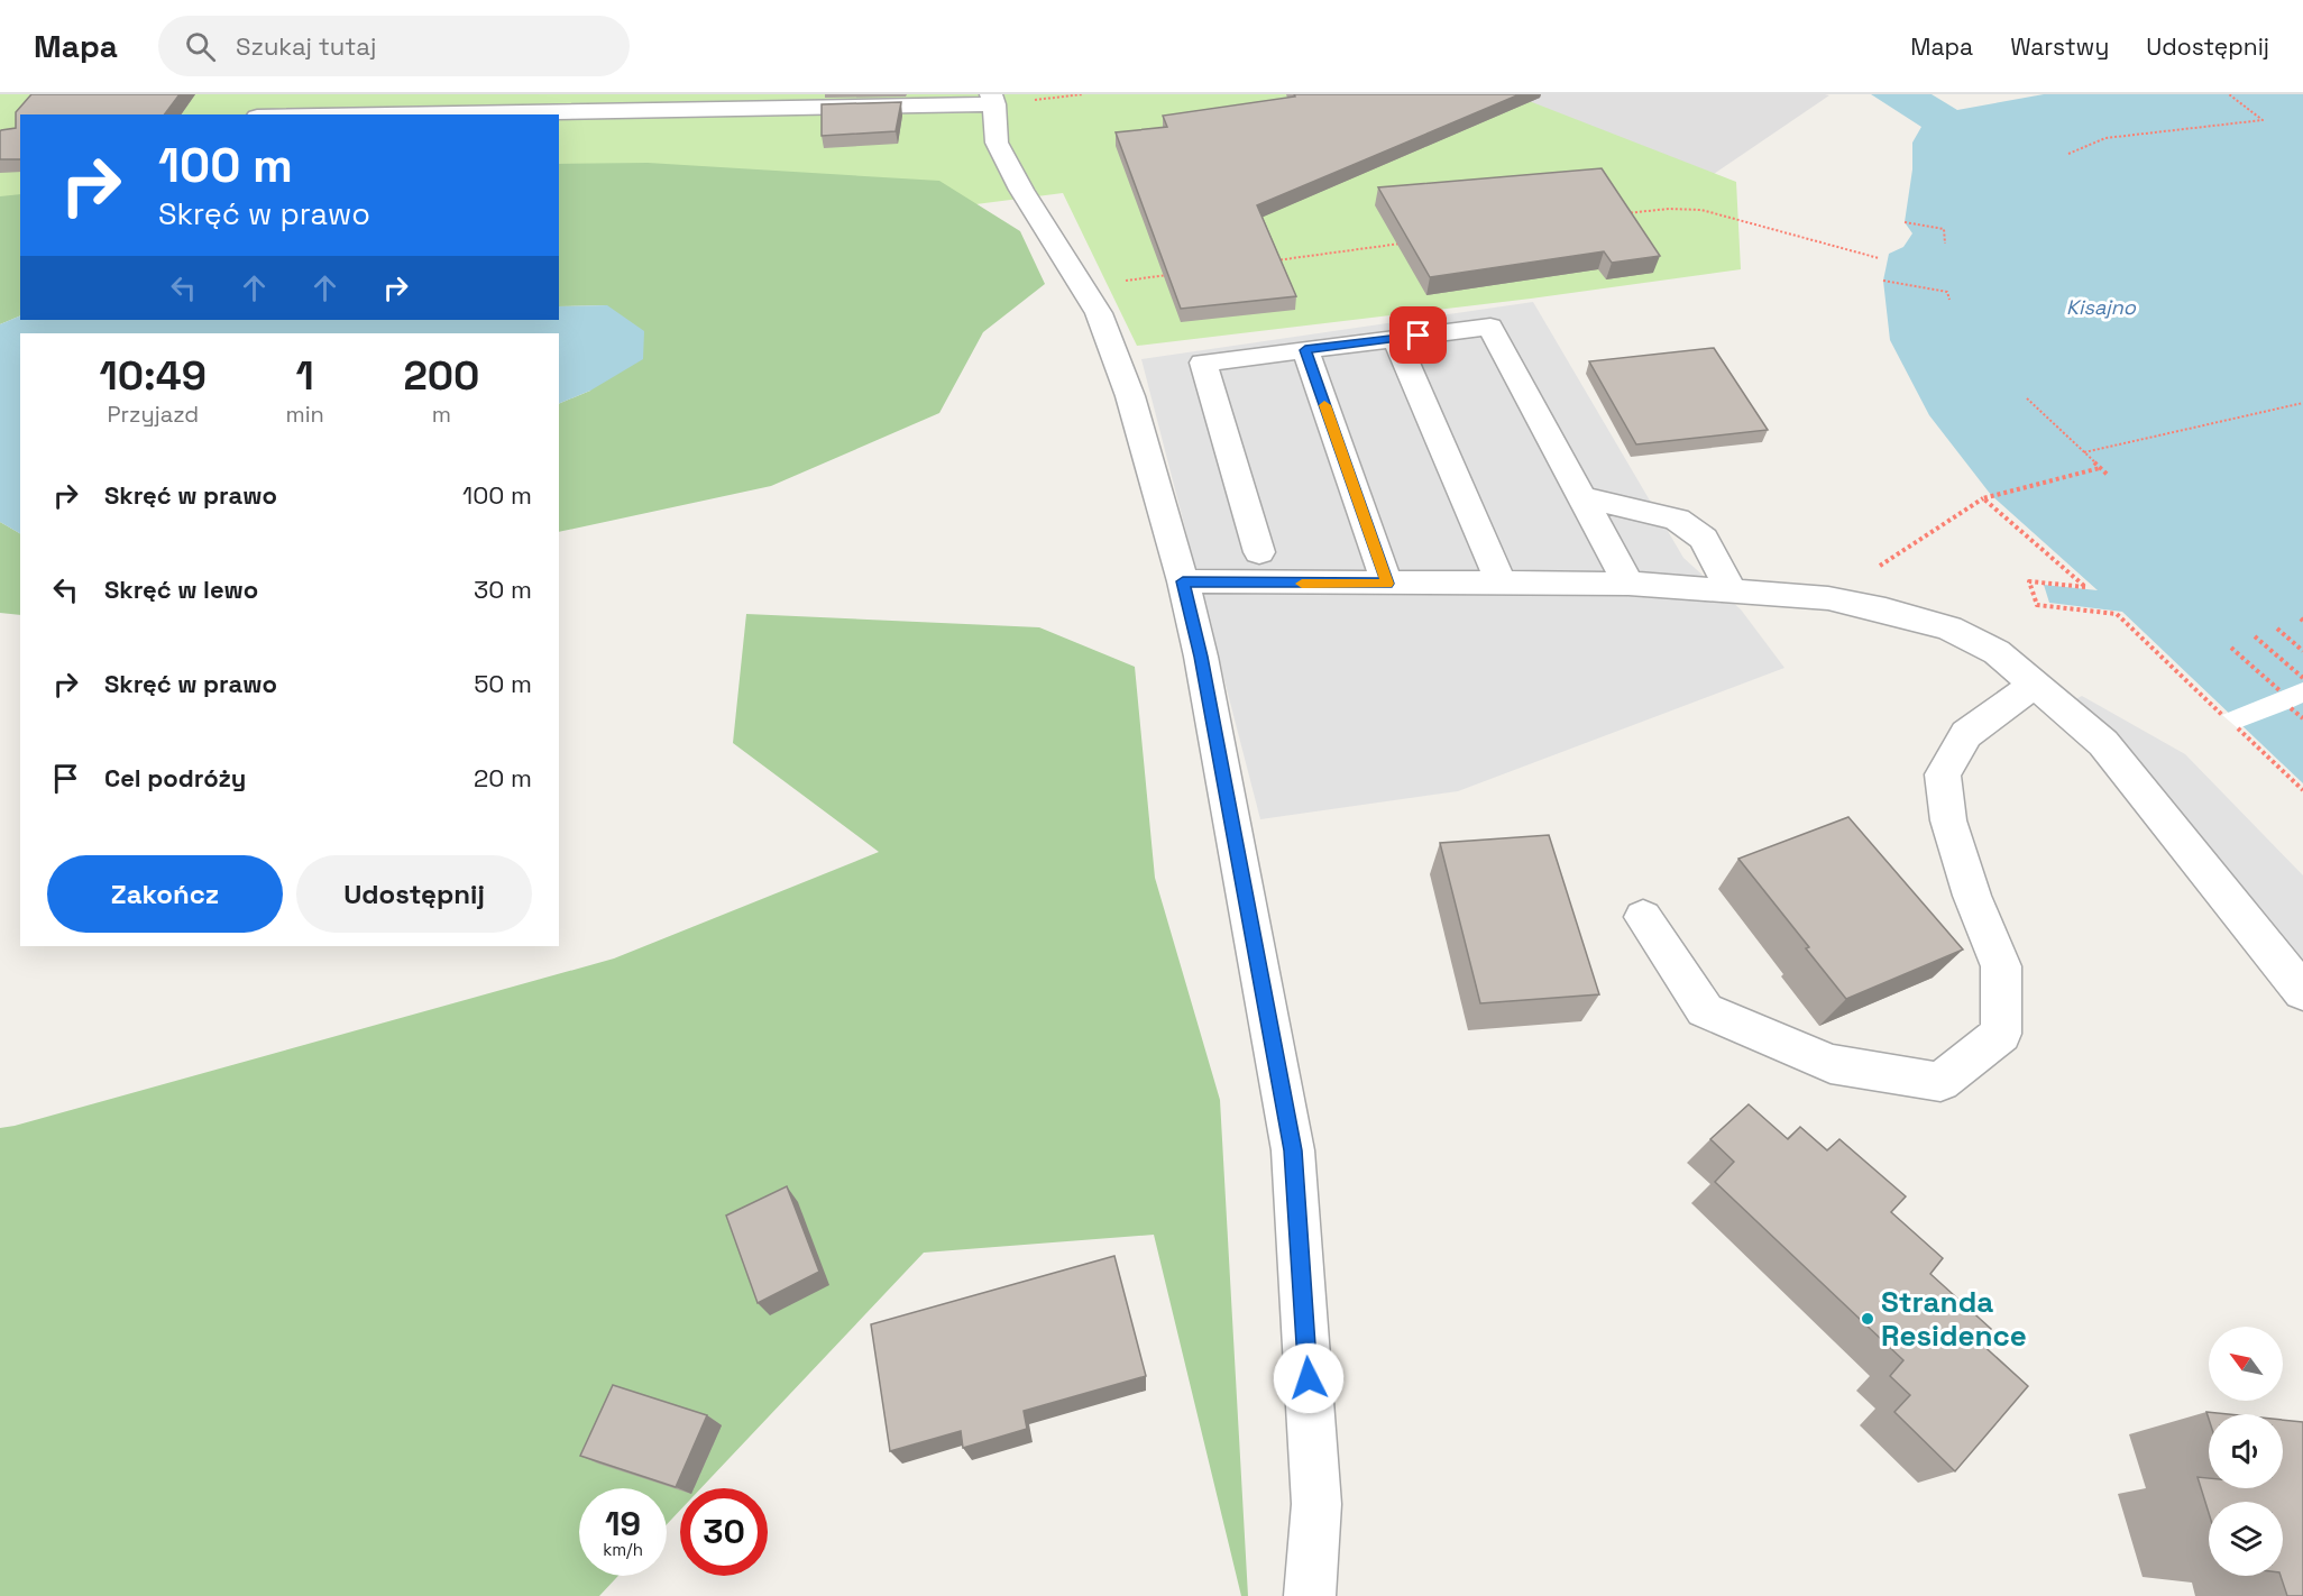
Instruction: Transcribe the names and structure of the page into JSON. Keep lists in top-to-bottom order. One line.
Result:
{"water":["Kisajno"],"places":["Stranda Residence"],"north":"top left","page":{"header":"Mapa","search":"Szukaj tutaj","nav":["Mapa","Warstwy","Udostępnij"],"turn":["100 m","Skręć w prawo"],"eta":["10:49","Przyjazd","1","min","200","m"],"list":[{"name":"Skręć w prawo","value":"100 m"},{"name":"Skręć w lewo","value":"30 m"},{"name":"Skręć w prawo","value":"50 m"},{"name":"Cel podróży","value":"20 m"}],"buttons":["Zakończ","Udostępnij"],"speed":"19 km/h","limit":"30"}}
